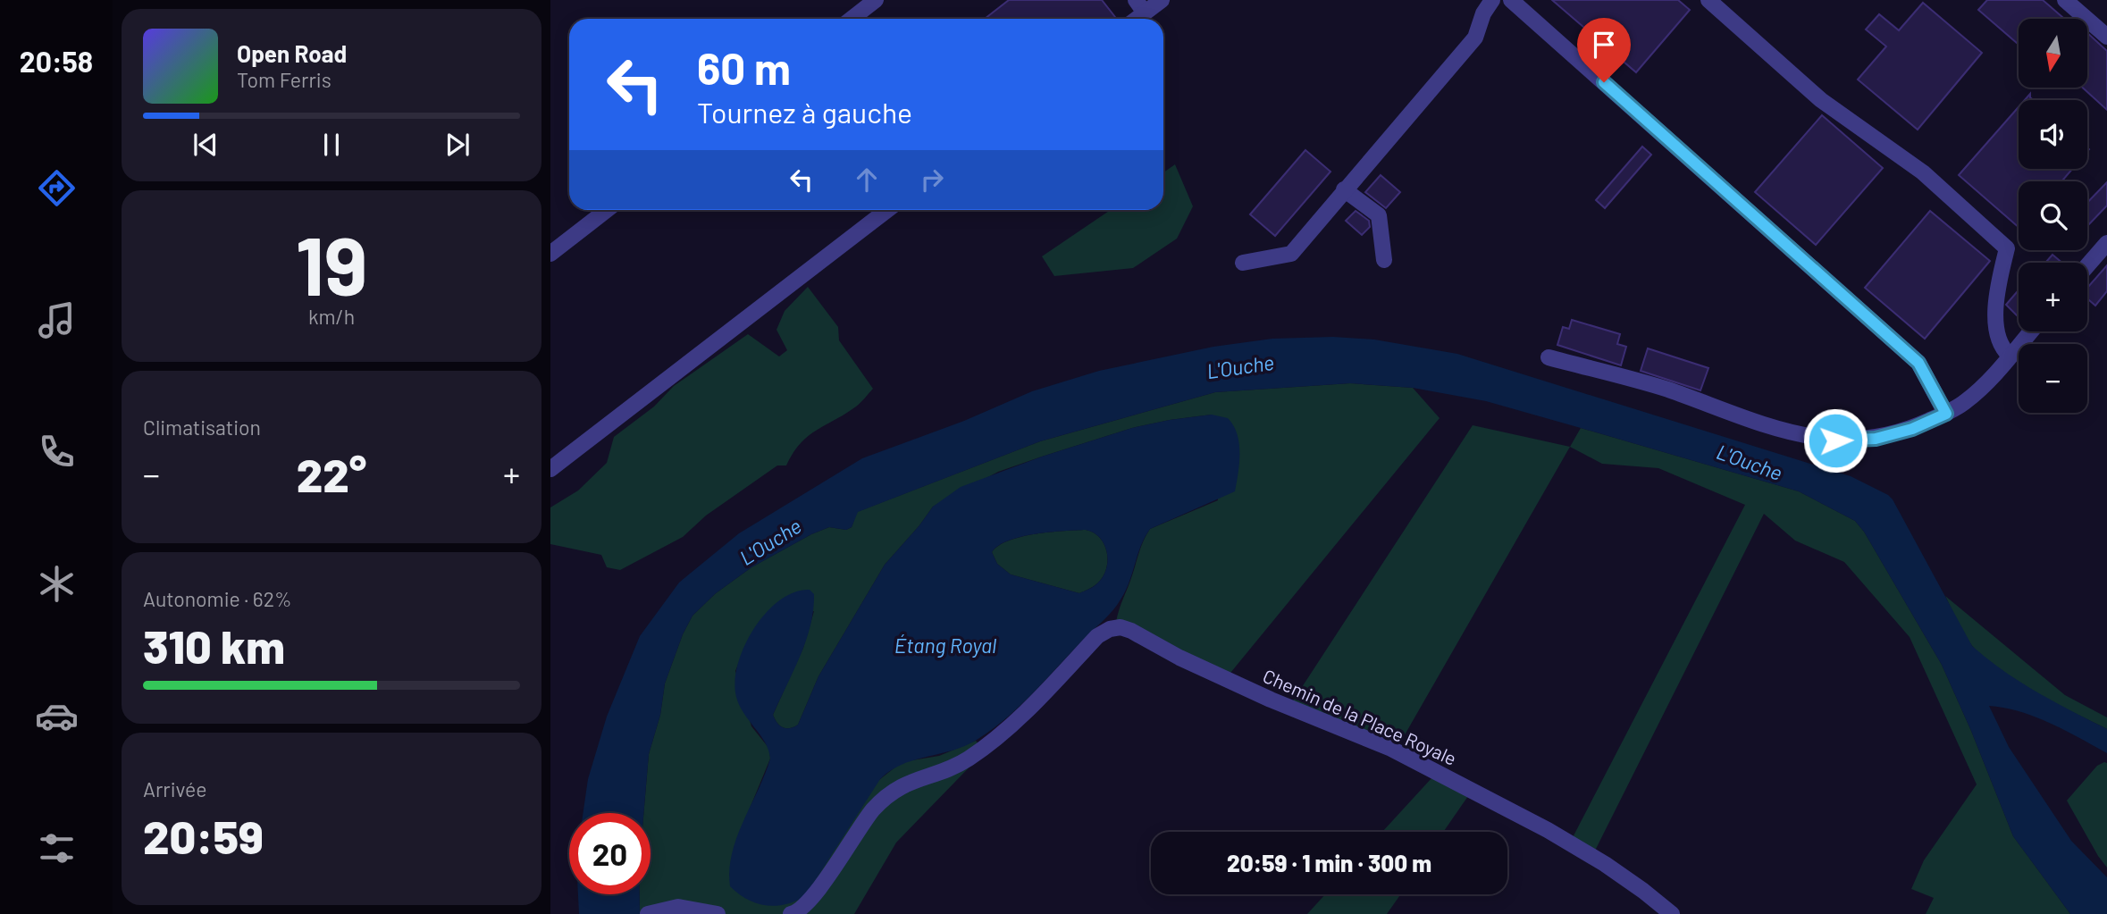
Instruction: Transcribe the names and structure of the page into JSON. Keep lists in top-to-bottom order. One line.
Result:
{"streets":{"lane":["Chemin de la Place Royale"]},"water":["L'Ouche","Étang Royal"],"north":"bottom","page":{"tabs":"20:58","map_buttons":["+","−"],"turn":["60 m","Tournez à gauche"],"song":["Open Road","Tom Ferris"],"tile":[["19","km/h"],"Climatisation",["Autonomie · 62%","310 km"],["Arrivée","20:59"]],"heat":["−","22°","+"],"limit":"20","trip":"20:59 · 1 min · 300 m"}}
